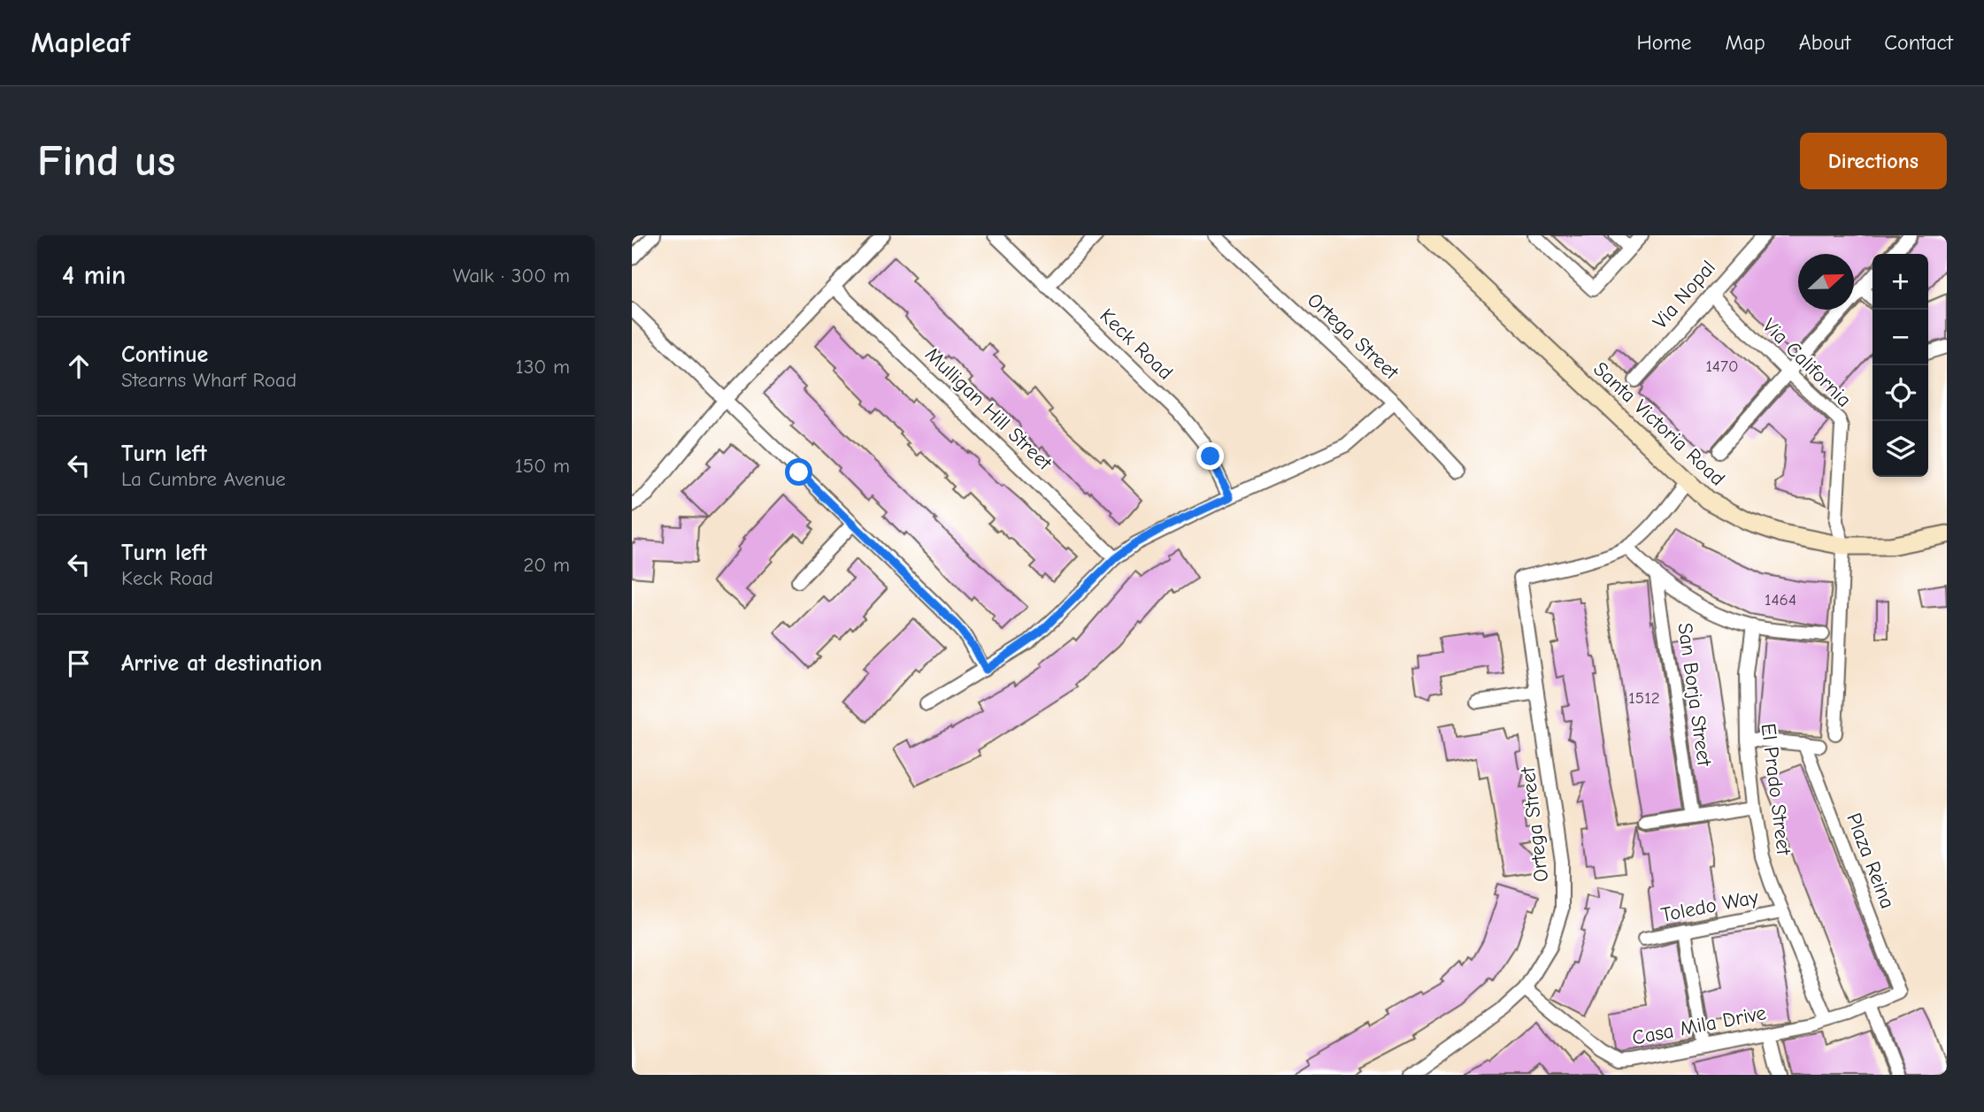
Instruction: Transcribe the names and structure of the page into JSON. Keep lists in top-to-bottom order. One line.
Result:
{"streets":{"street":["Via Nopal","Ortega Street","Keck Road","Via California","Mulligan Hill Street","Santa Victoria Road","San Borja Street","El Prado Street","Plaza Reina","Toledo Way","Casa Mila Drive"]},"crossings":[["Via Nopal","Via California"],["Ortega Street","Casa Mila Drive"],["Via California","Santa Victoria Road"],["El Prado Street","Toledo Way"],["El Prado Street","Casa Mila Drive"],["Plaza Reina","Casa Mila Drive"]],"house_numbers":["1470","1464","1512"],"north":"right","page":{"header":"Mapleaf","nav":["Home","Map","About","Contact"],"buttons":"Directions","title":"Find us","heading":["4 min","Walk · 300 m"],"map_buttons":["+","−"],"list":[["Continue","Stearns Wharf Road","130 m"],["Turn left","La Cumbre Avenue","150 m"],["Turn left","Keck Road","20 m"],"Arrive at destination"]}}
